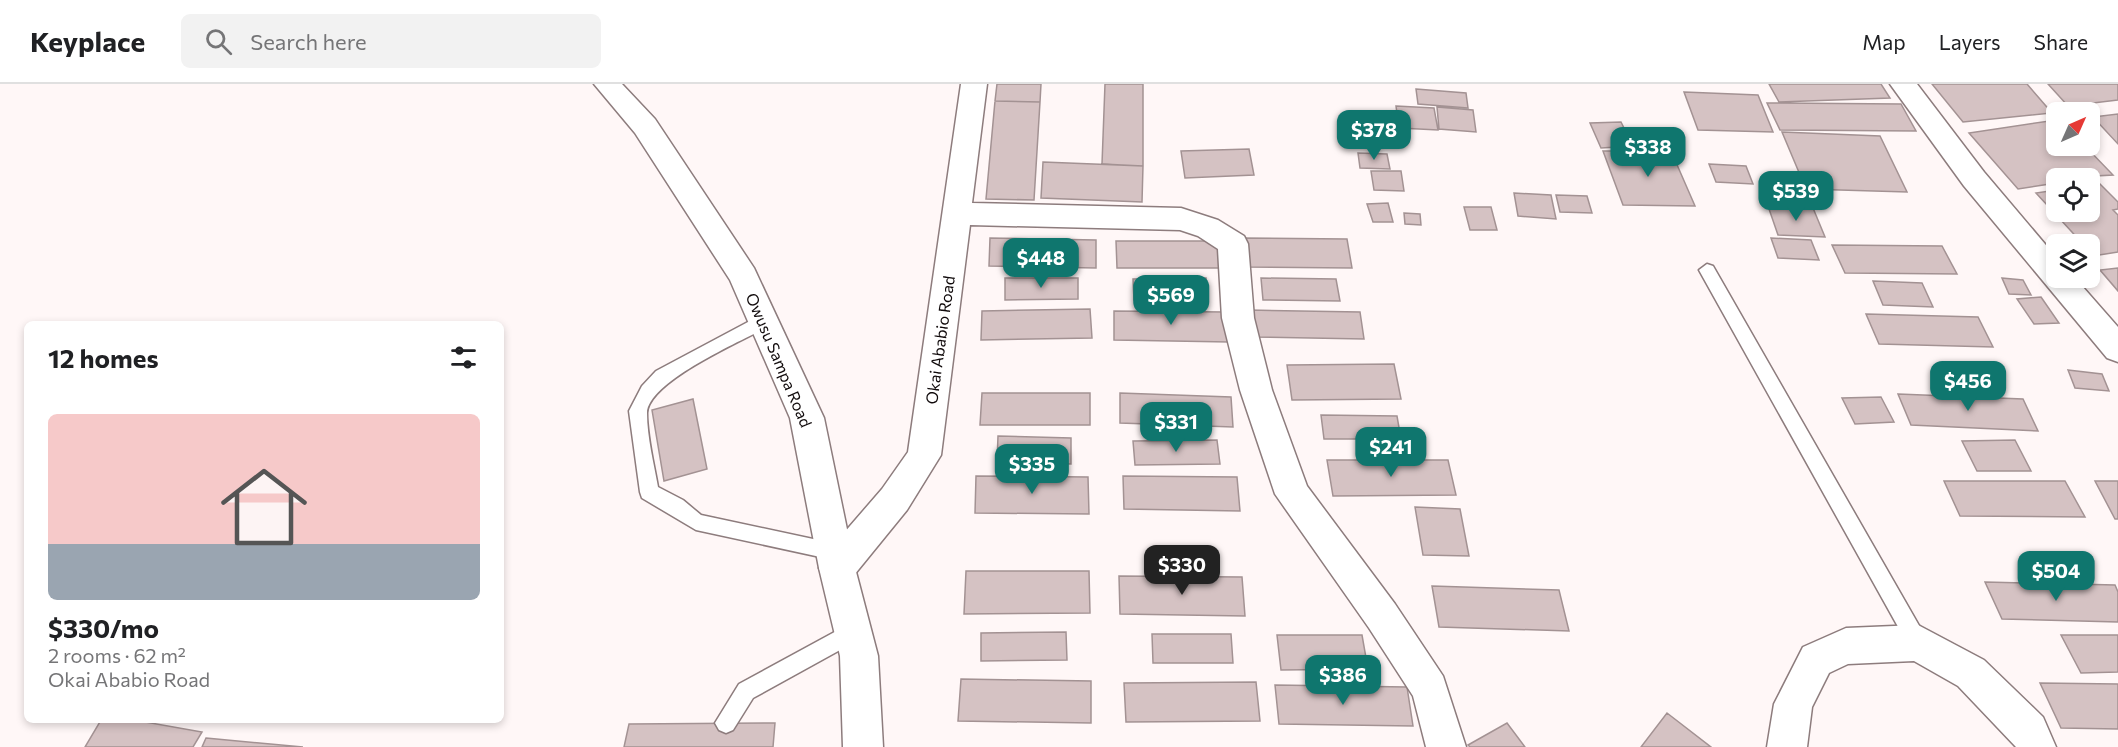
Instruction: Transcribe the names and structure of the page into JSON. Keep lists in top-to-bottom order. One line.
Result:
{"streets":{"street":["Okai Ababio Road","Owusu Sampa Road"]},"crossings":[["Okai Ababio Road","Owusu Sampa Road"]],"north":"top right","page":{"header":"Keyplace","search":"Search here","nav":["Map","Layers","Share"],"price":["$378","$338","$539","$448","$569","$456","$331","$241","$335","$330","$504","$386"],"heading":"12 homes","list":[{"name":"$330/mo","note":"2 rooms · 62 m² · Okai Ababio Road"}]}}
